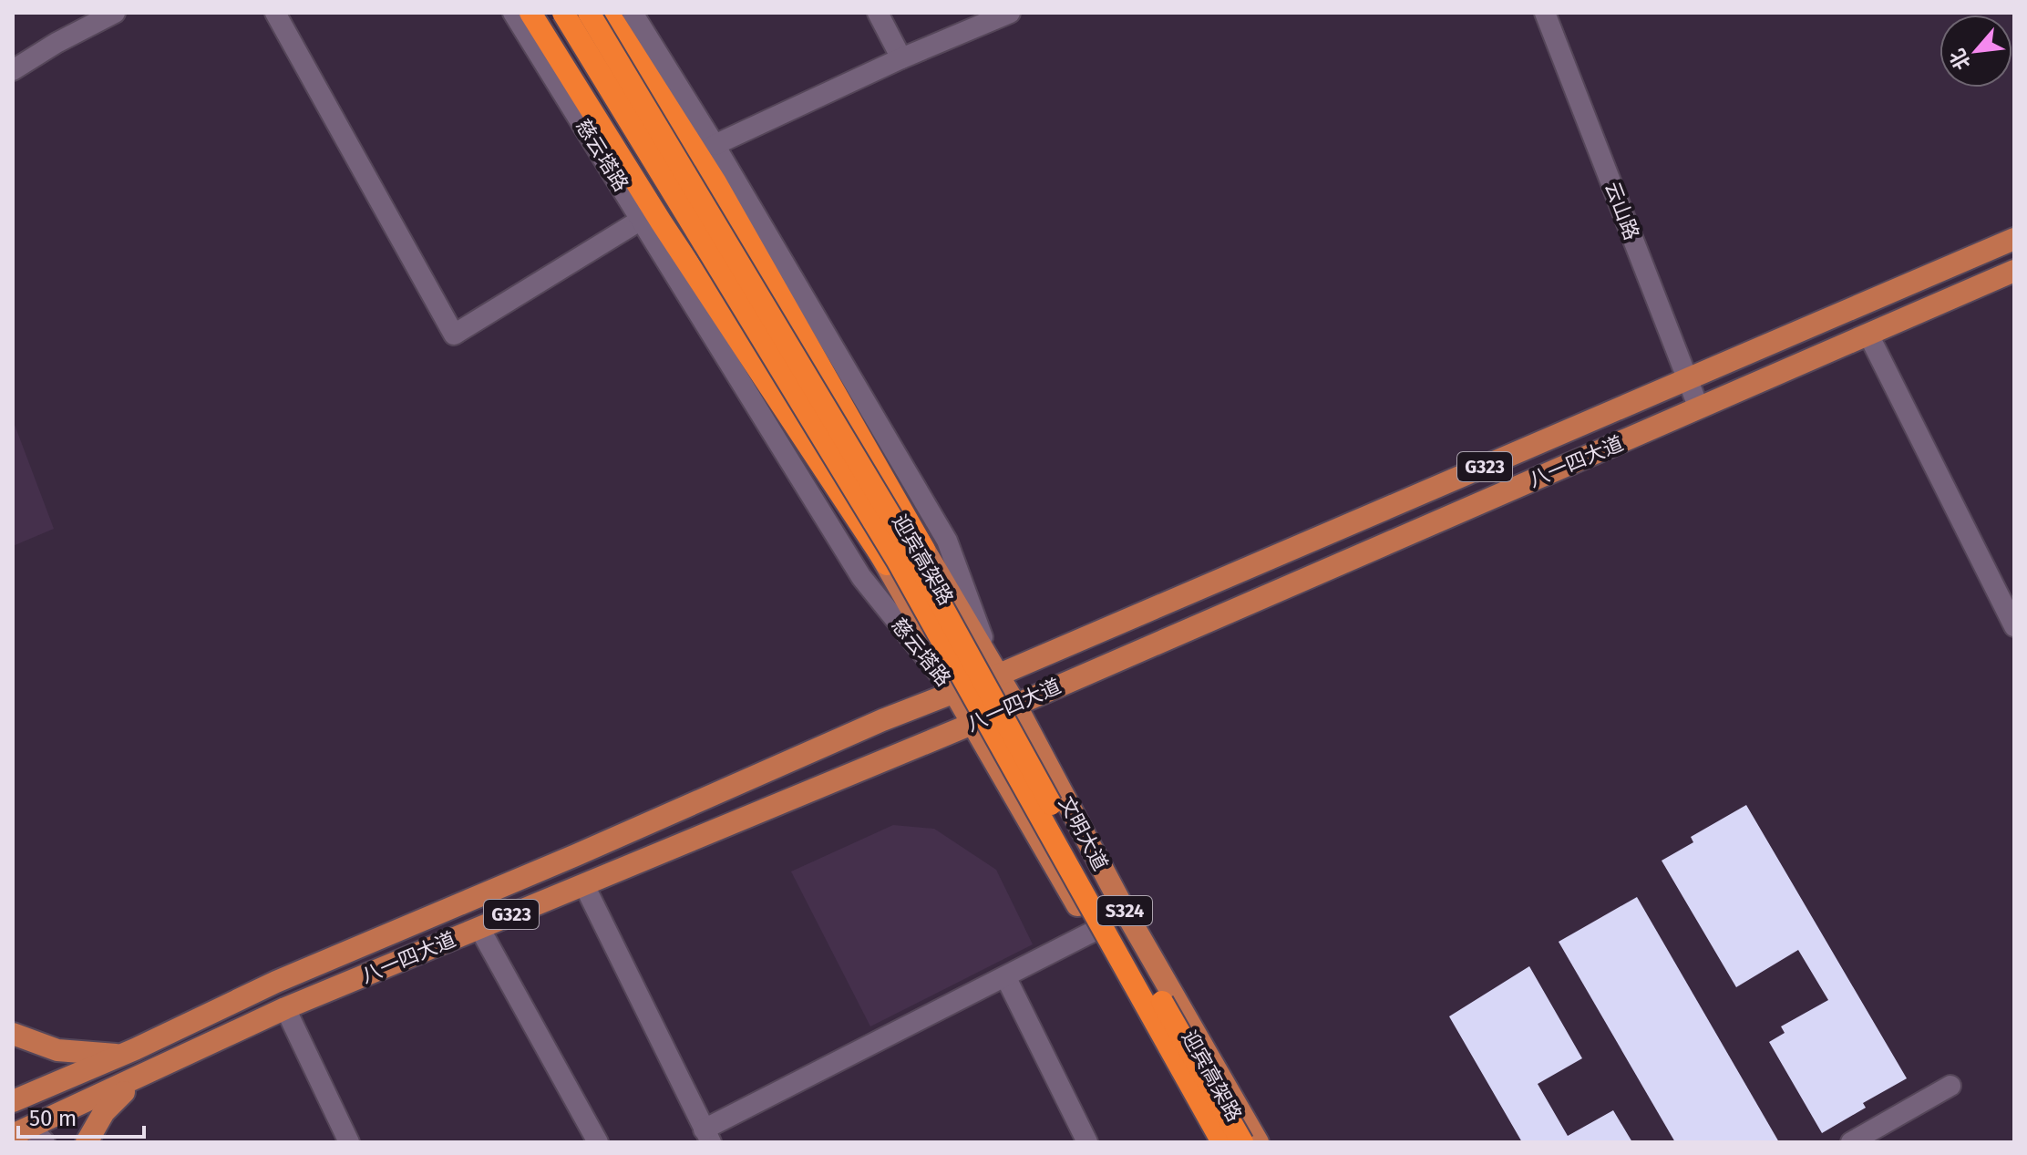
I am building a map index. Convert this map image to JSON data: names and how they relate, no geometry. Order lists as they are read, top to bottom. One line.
{"streets":{"highway":["迎宾高架路"],"main road":["慈云塔路","八一四大道","G323","文明大道","S324"],"street":["云山路"]},"crossings":[["慈云塔路","八一四大道"],["慈云塔路","文明大道"],["云山路","八一四大道"],["八一四大道","文明大道"]],"scale_bar":"50 m","north":"bottom left"}
